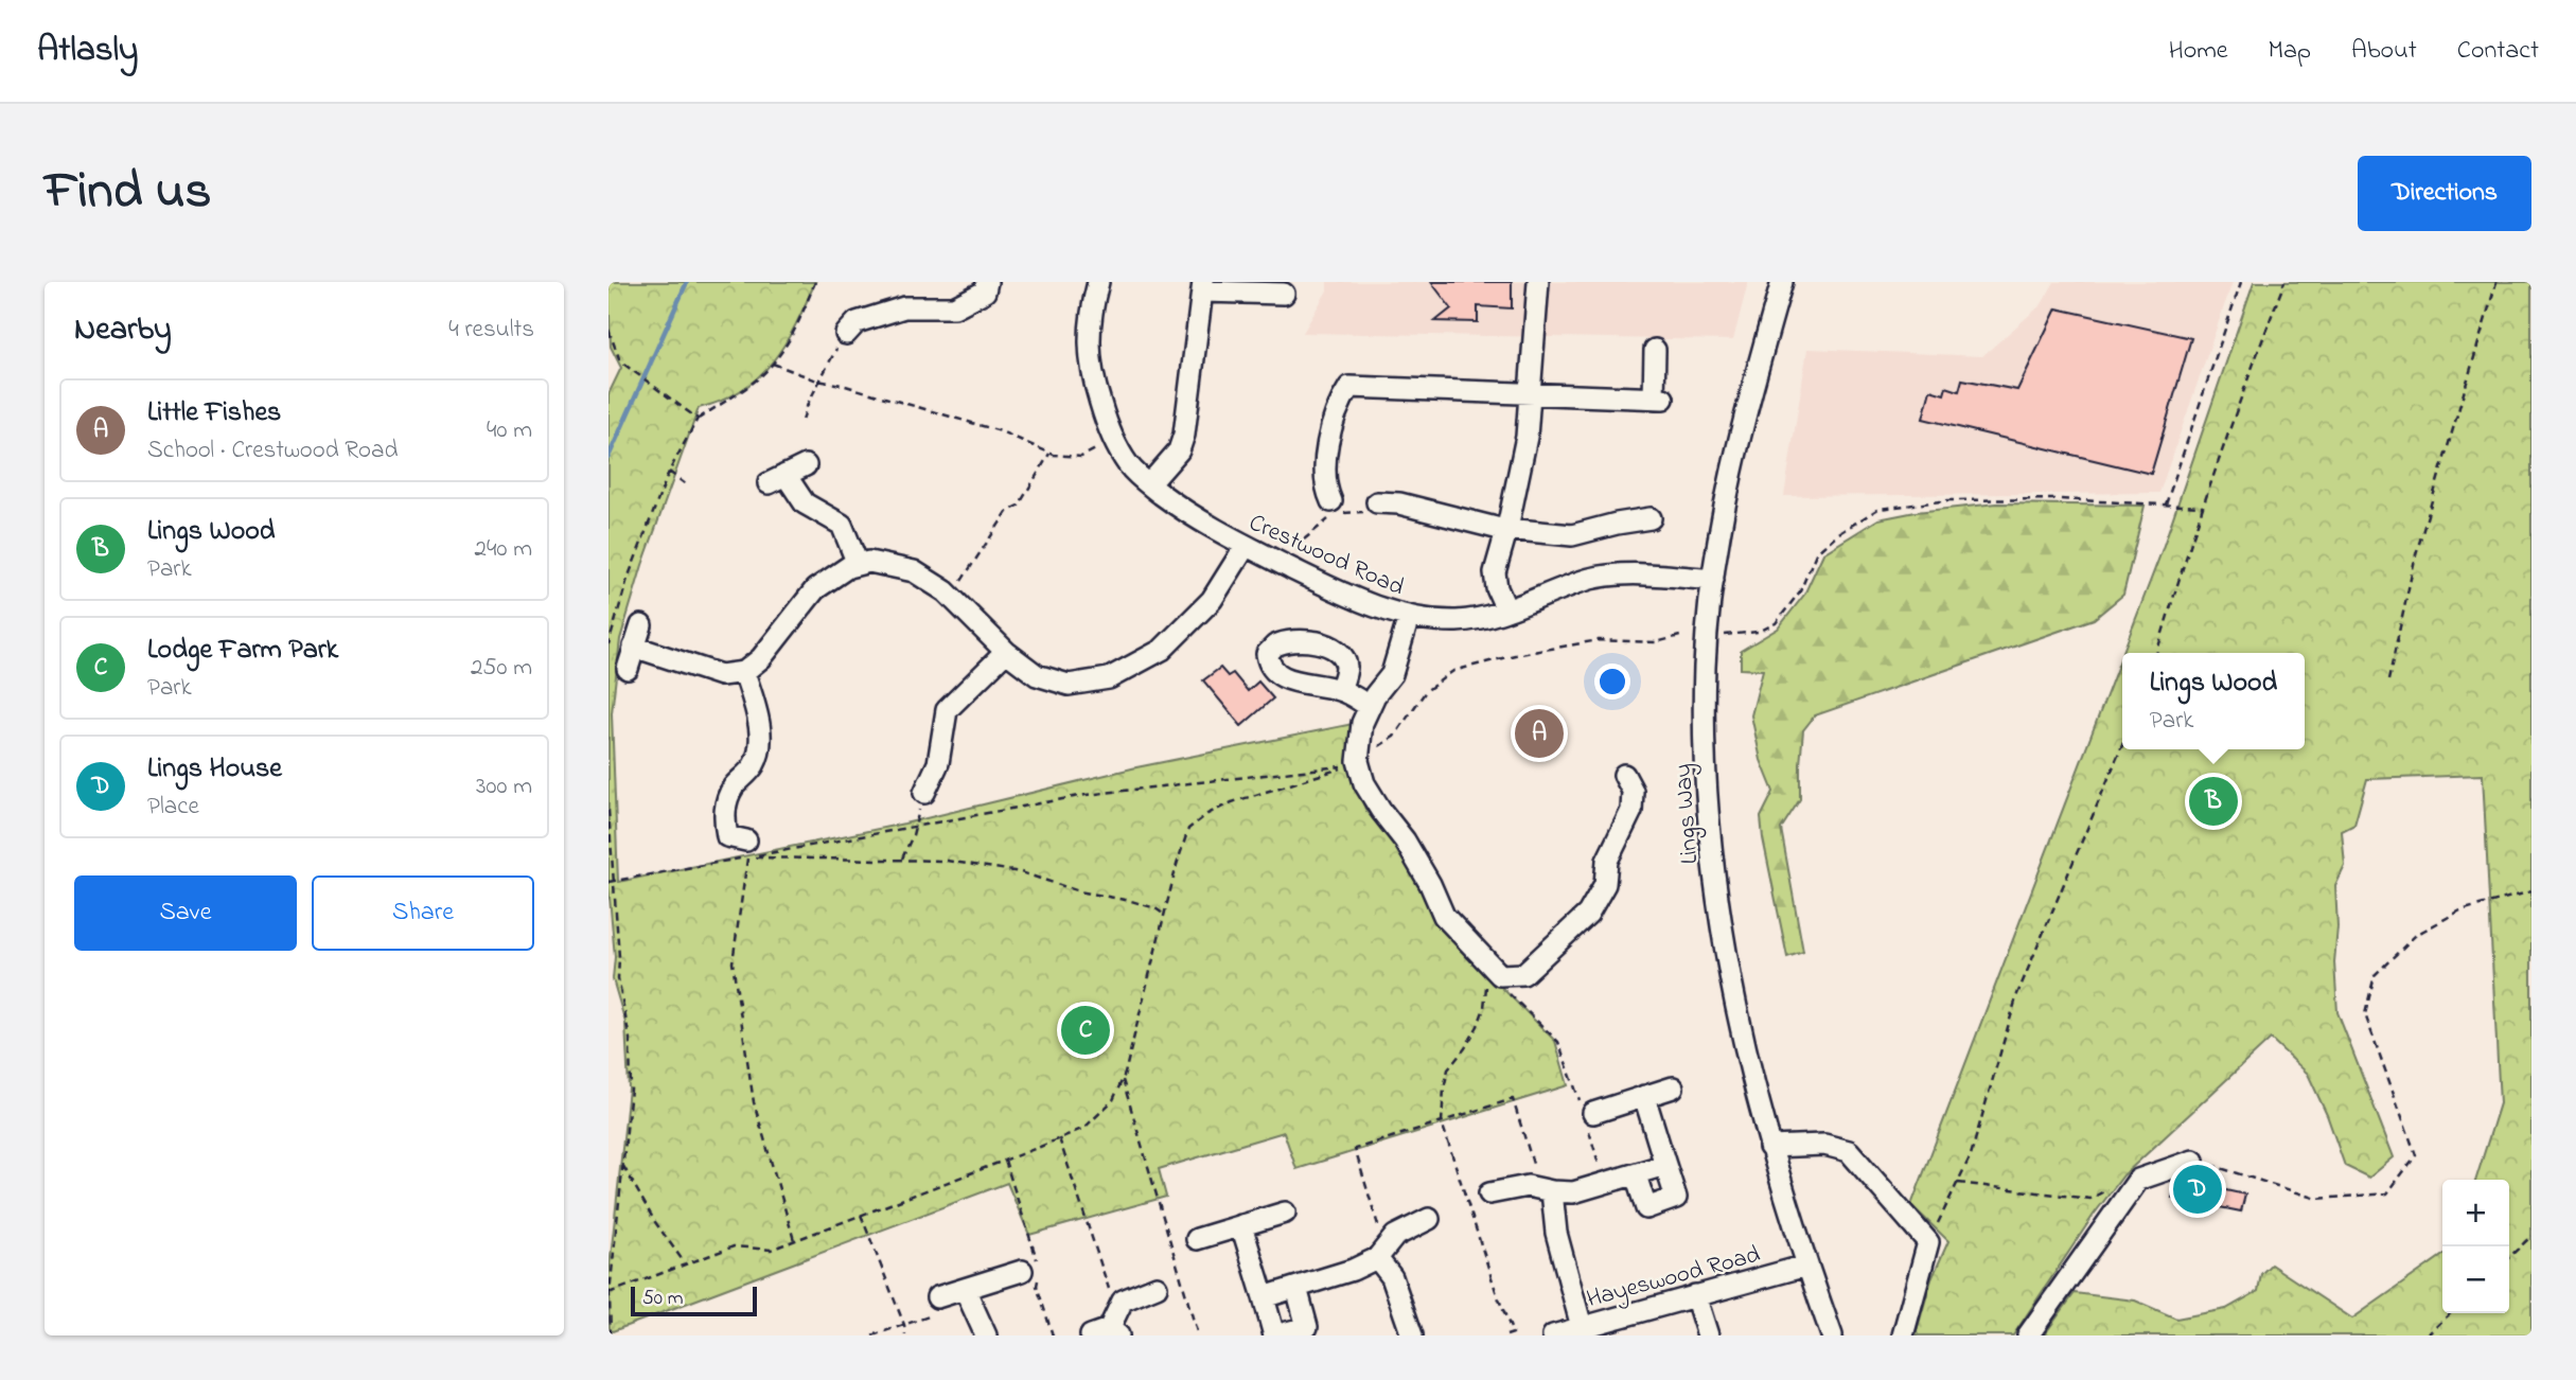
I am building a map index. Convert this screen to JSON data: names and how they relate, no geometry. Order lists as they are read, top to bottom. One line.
{"streets":{"street":["Crestwood Road","Lings Way","Hayeswood Road"]},"crossings":[["Crestwood Road","Lings Way"],["Lings Way","Hayeswood Road"]],"scale_bar":"50 m","page":{"header":"Atlasly","nav":["Home","Map","About","Contact"],"title":"Find us","buttons":["Directions",["Save","Share"]],"heading":["Nearby","4 results"],"list":[{"mark":"A","name":"Little Fishes","note":"School · Crestwood Road","value":"40 m"},{"mark":"B","name":"Lings Wood","note":"Park","value":"240 m"},{"mark":"C","name":"Lodge Farm Park","note":"Park","value":"250 m"},{"mark":"D","name":"Lings House","note":"Place","value":"300 m"}],"popup":["Lings Wood","Park"],"pins":["A","B","C","D"],"map_buttons":["+","−"],"scale":"50 m"}}
